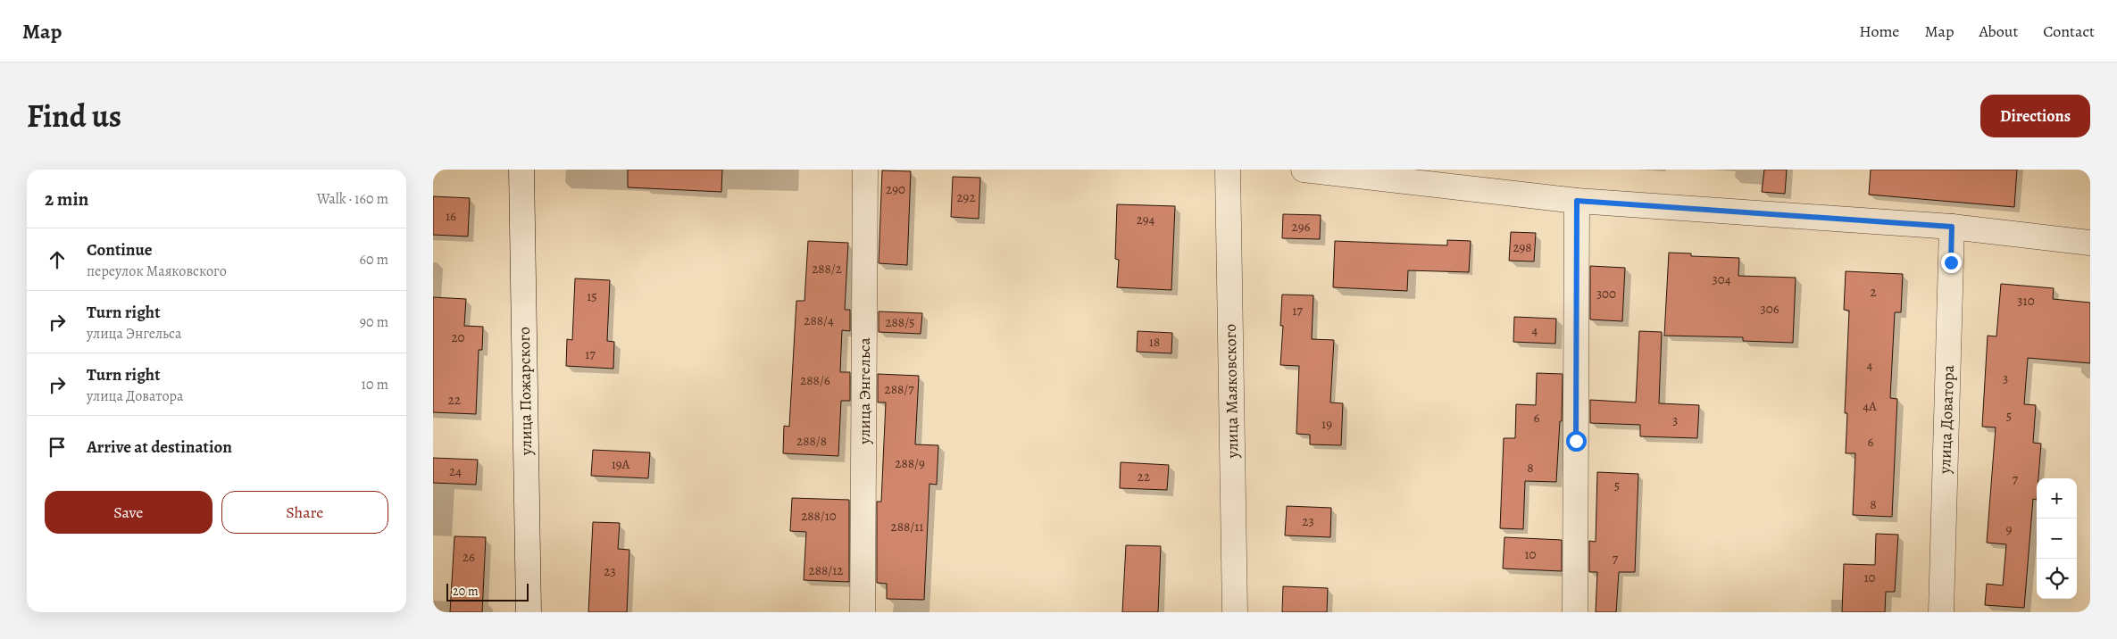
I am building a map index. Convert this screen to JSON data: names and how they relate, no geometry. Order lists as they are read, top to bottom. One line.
{"streets":{"street":["улица Пожарского","улица Энгельса","улица Маяковского","улица Доватора"]},"house_numbers":["290","292","16","294","296","298","288/2","304","2","300","15","310","306","17","288/4","288/5","4","20","18","17","4","3","288/6","288/7","22","4А","5","6","3","19","288/8","6","288/9","19А","8","24","22","7","5","8","288/10","23","288/11","9","10","26","7","288/12","23","10"],"scale_bar":"20 m","page":{"header":"Map","nav":["Home","Map","About","Contact"],"title":"Find us","buttons":["Directions",["Save","Share"]],"heading":["2 min","Walk · 160 m"],"list":[["Continue","переулок Маяковского","60 m"],["Turn right","улица Энгельса","90 m"],["Turn right","улица Доватора","10 m"],"Arrive at destination"],"map_buttons":["+","−"],"scale":"20 m"}}
